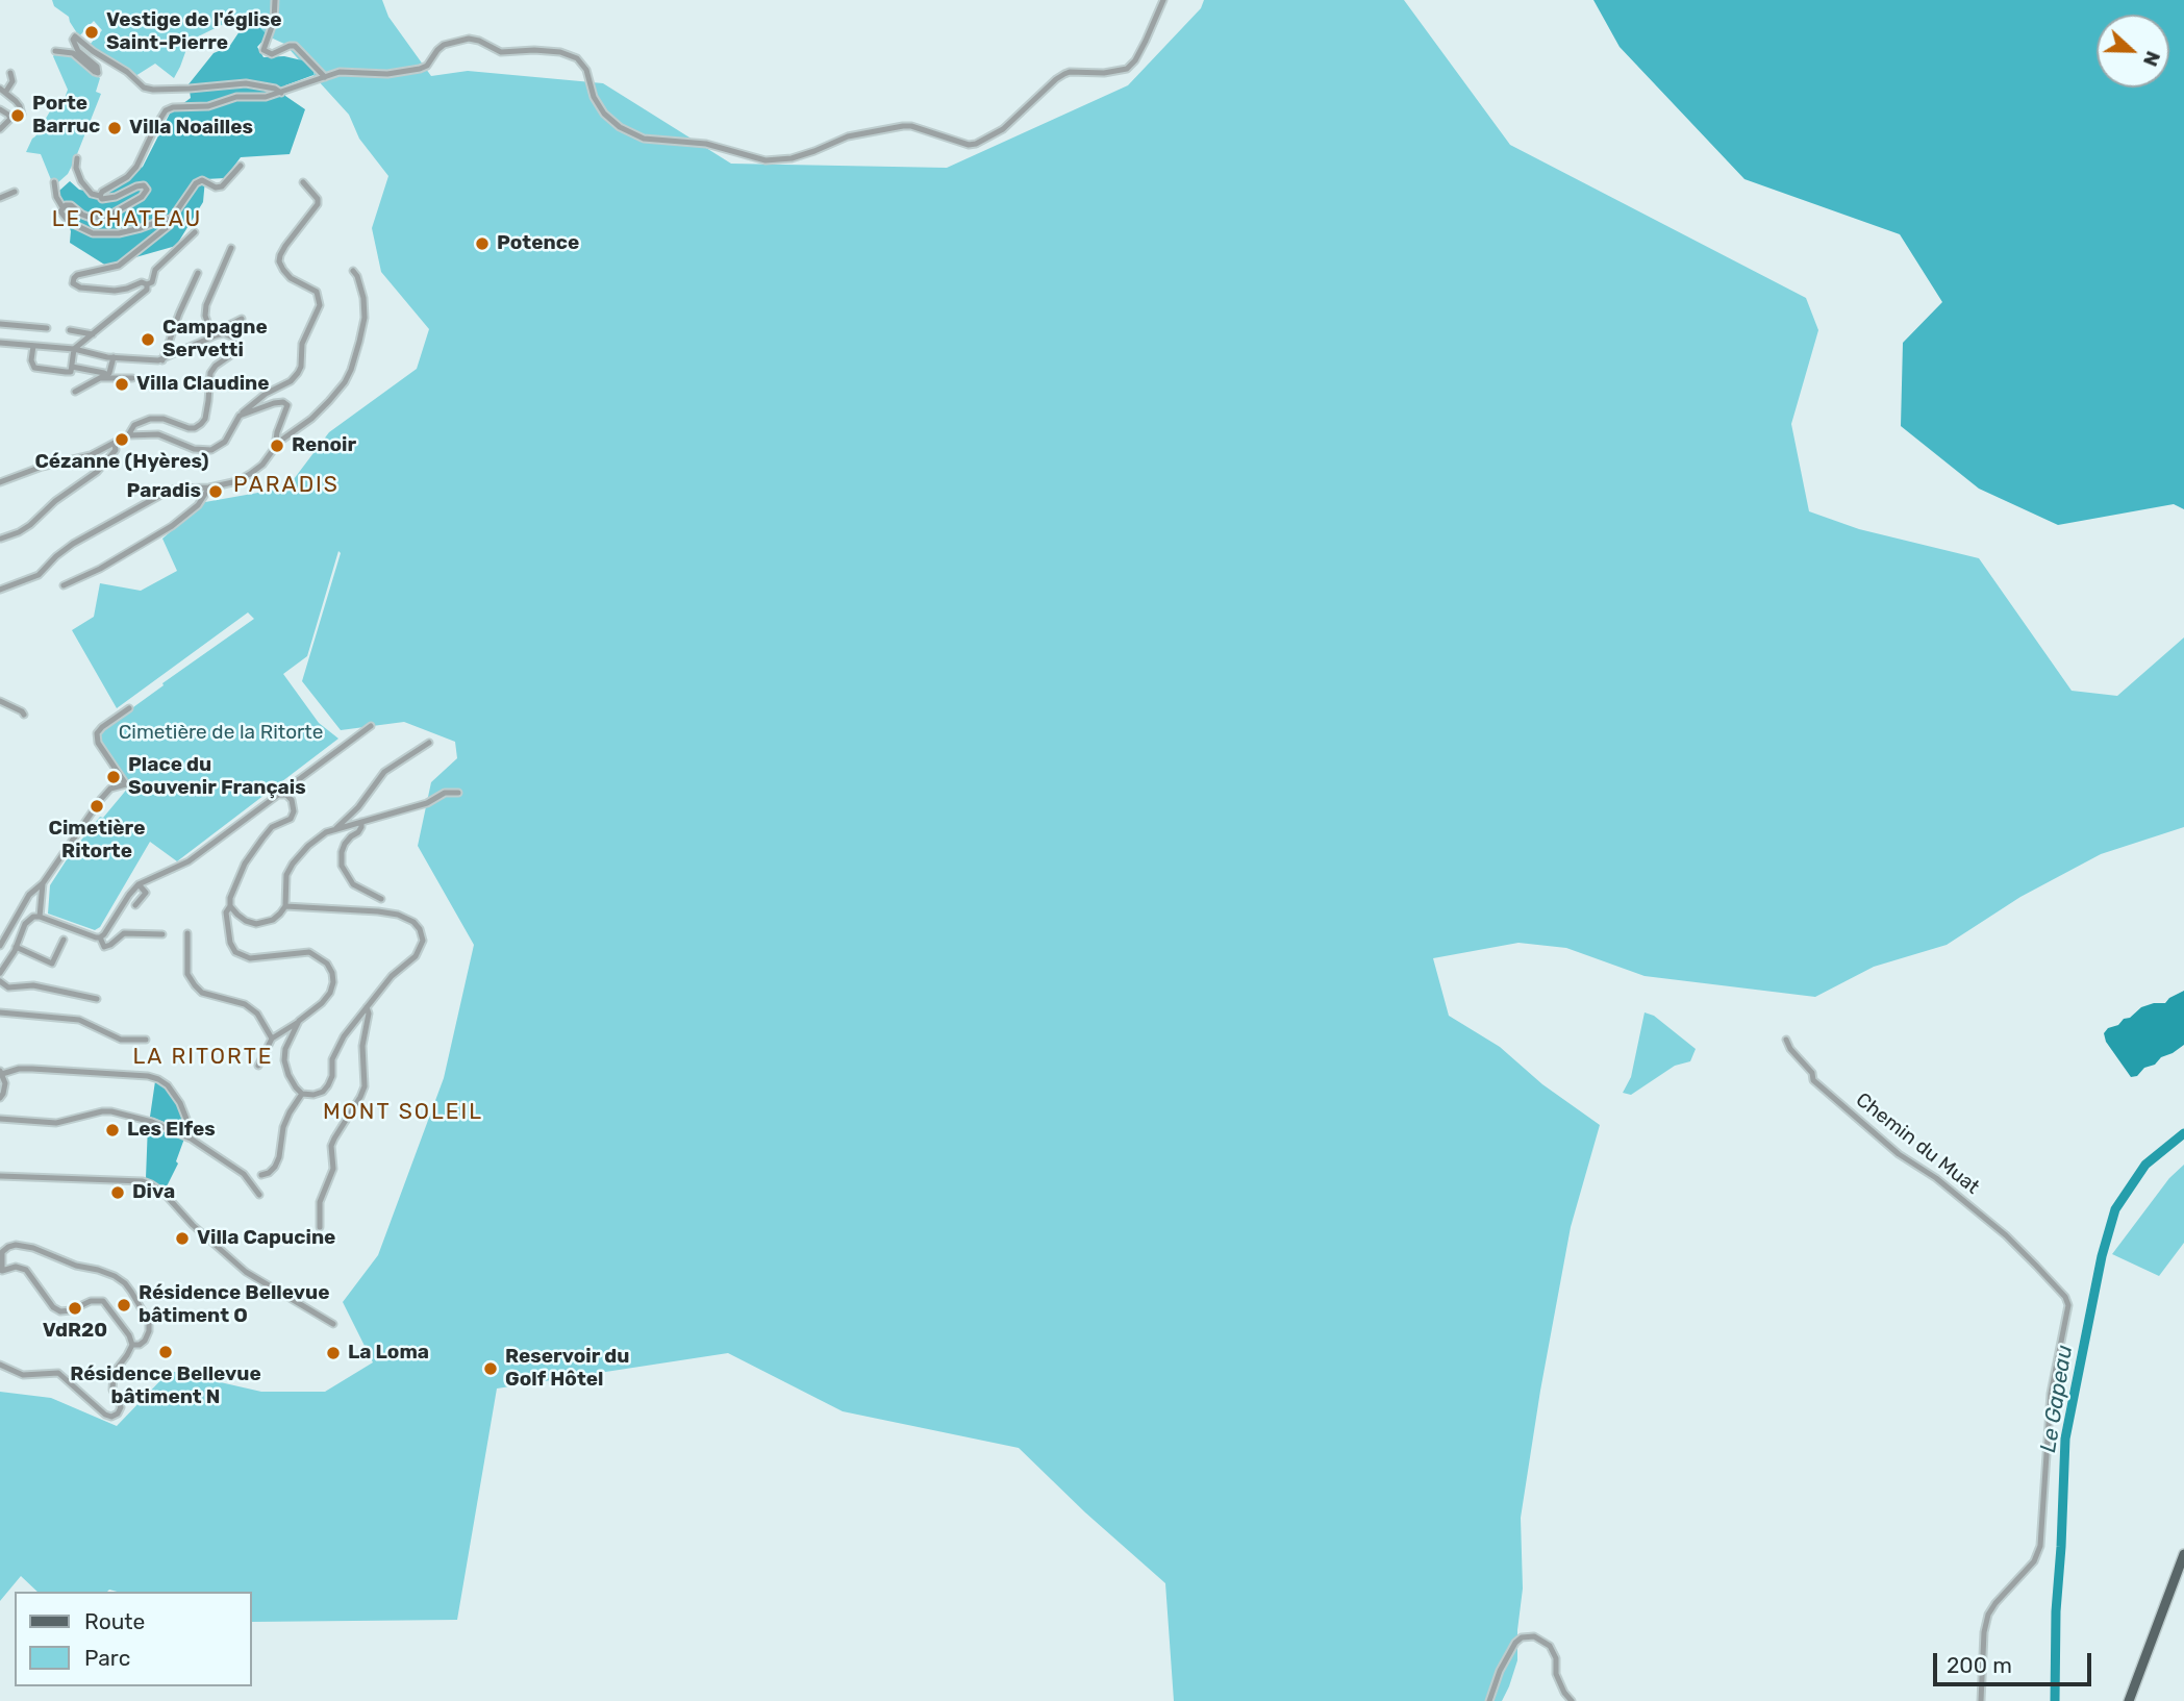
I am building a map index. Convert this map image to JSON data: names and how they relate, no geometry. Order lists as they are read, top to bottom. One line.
{"streets":{"street":["Chemin du Muat"]},"districts":["LE CHATEAU","PARADIS","LA RITORTE","MONT SOLEIL"],"water":["Le Gapeau"],"parks":["Cimetière de la Ritorte"],"places":["Vestige de l'église Saint-Pierre","Porte Barruc","Villa Noailles","Potence","Campagne Servetti","Villa Claudine","Cézanne (Hyères)","Renoir","Paradis","Place du Souvenir Français","Cimetière Ritorte","Les Elfes","Diva","Villa Capucine","Résidence Bellevue bâtiment O","VdR20","Résidence Bellevue bâtiment N","La Loma","Reservoir du Golf Hôtel"],"legend":["Route","Parc"],"scale_bar":"200 m","north":"right"}
